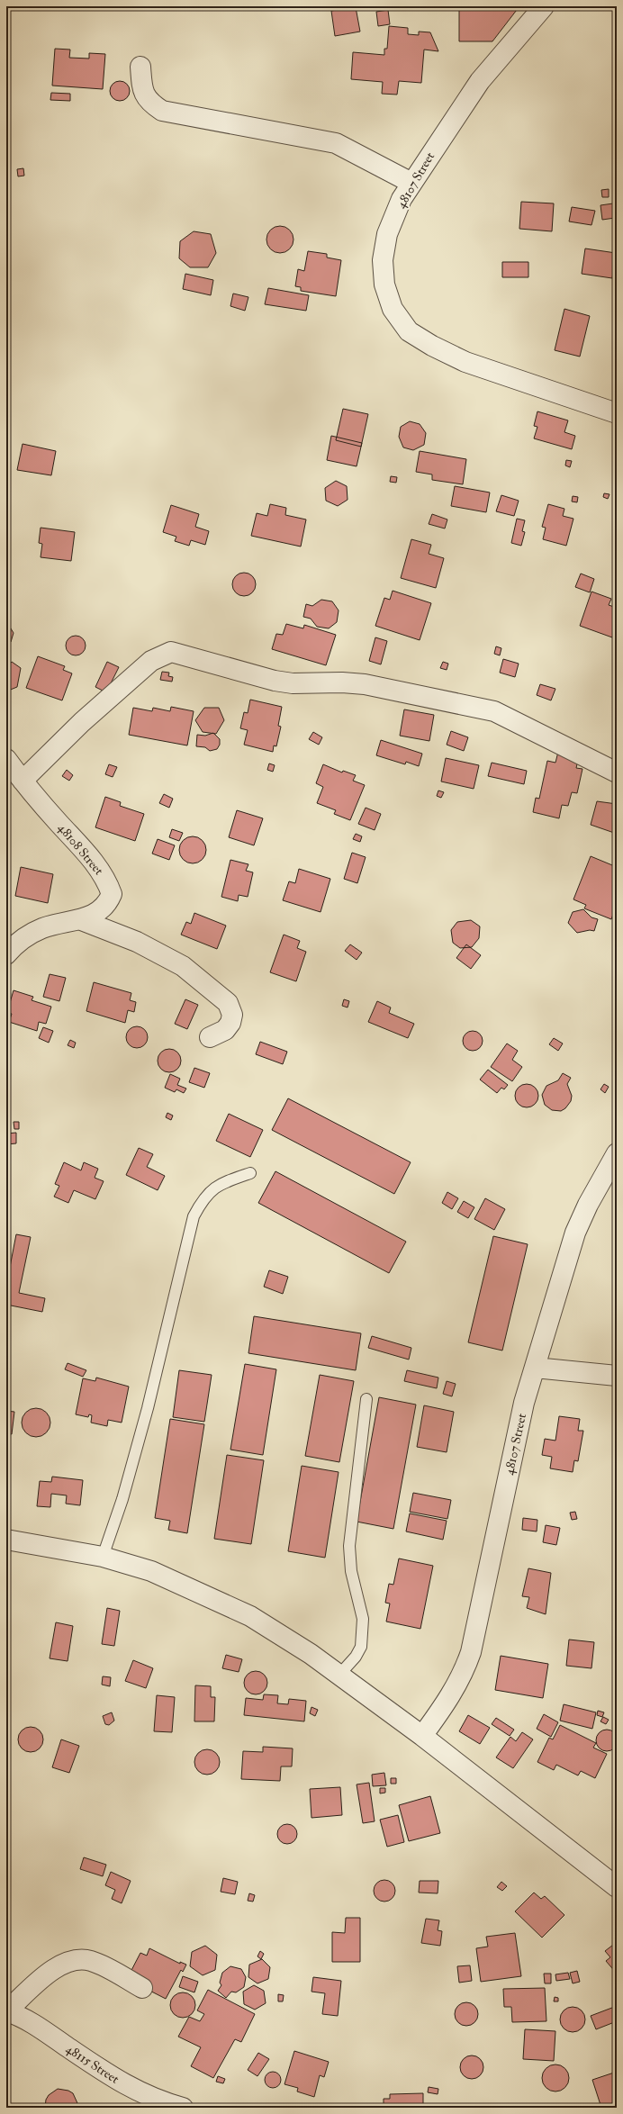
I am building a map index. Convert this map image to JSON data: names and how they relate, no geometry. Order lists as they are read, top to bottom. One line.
{"streets":{"street":["48107 Street","48108 Street","48115 Street"]}}
